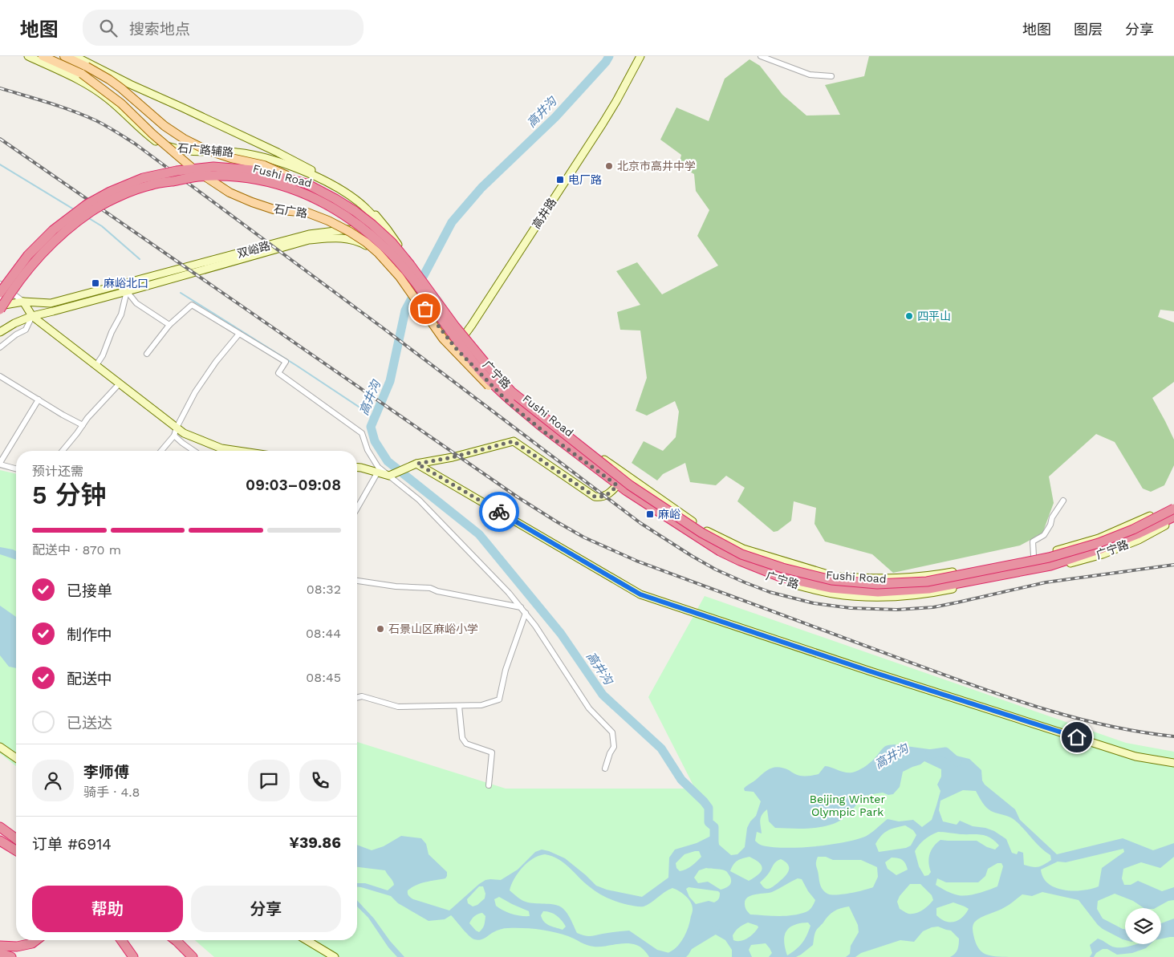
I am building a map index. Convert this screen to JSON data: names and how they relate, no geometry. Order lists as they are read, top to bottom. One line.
{"streets":{"highway":["Fushi Road"],"main road":["石广路"],"street":["石广路辅路","高井路","双峪路","广宁路"]},"crossings":[["石广路辅路","双峪路"],["Fushi Road","石广路"],["高井路","双峪路"],["高井路","广宁路"],["双峪路","广宁路"]],"water":["高井沟"],"parks":["Beijing Winter Olympic Park"],"places":{"other":["北京市高井中学","四平山","石景山区麻峪小学"],"transit":["电厂路","麻峪北口","麻峪"]},"page":{"header":"地图","search":"搜索地点","nav":["地图","图层","分享"],"heading":["5 分钟","预计还需","09:03–09:08"],"panel":["李师傅","骑手 · 4.8","订单 #6914","¥39.86"],"bar":"配送中 · 870 m","list":[["已接单","08:32"],["制作中","08:44"],["配送中","08:45"],"已送达"],"buttons":["帮助","分享"]}}
